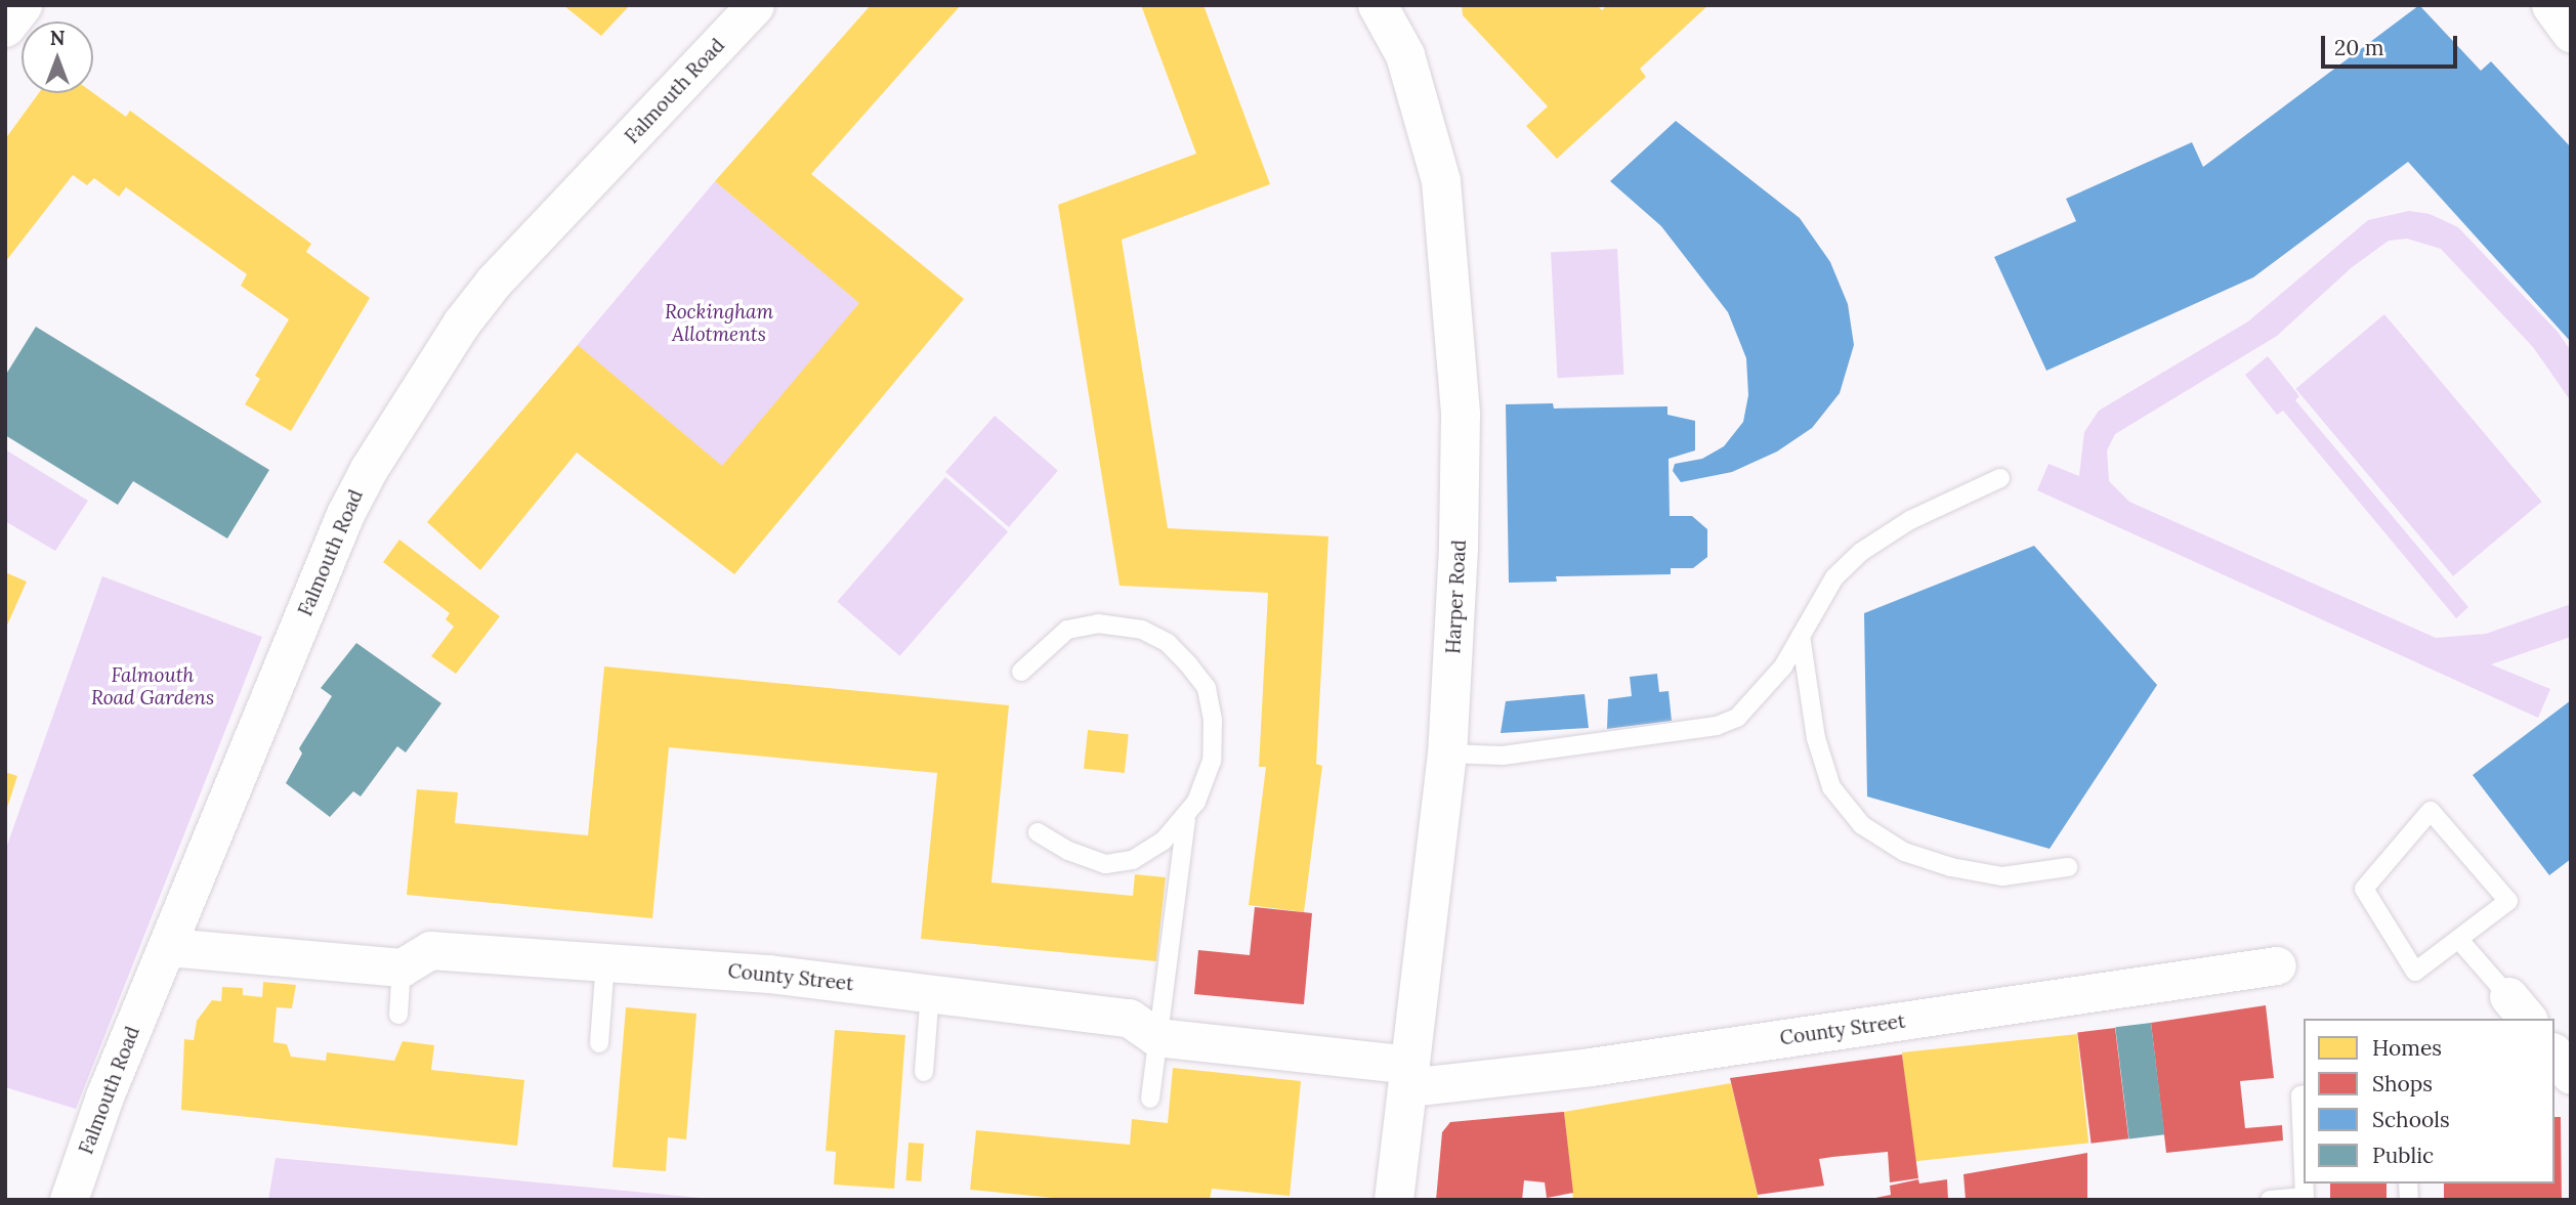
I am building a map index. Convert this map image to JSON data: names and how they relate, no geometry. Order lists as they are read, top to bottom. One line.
{"streets":{"main road":["Harper Road"],"street":["Falmouth Road","County Street"]},"crossings":[["Harper Road","County Street"]],"parks":["Rockingham Allotments","Falmouth Road Gardens"],"legend":["Homes","Shops","Schools","Public"],"scale_bar":"20 m","north":"top"}
